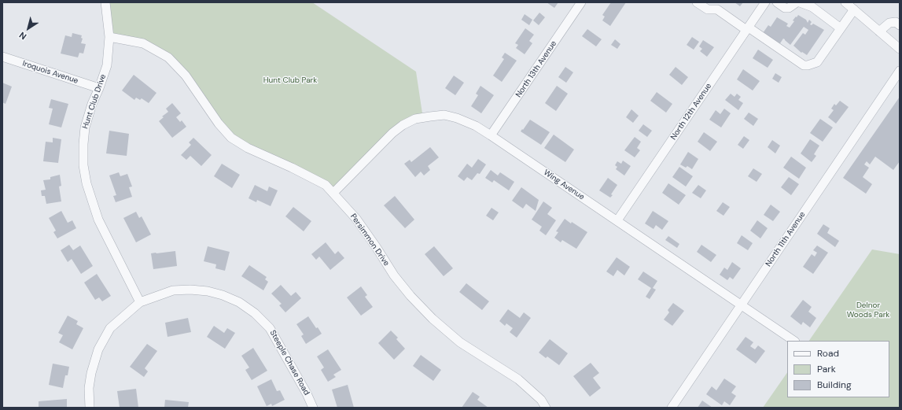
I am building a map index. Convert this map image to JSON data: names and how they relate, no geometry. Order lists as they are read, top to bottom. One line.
{"streets":{"street":["North 13th Avenue","Iroquois Avenue","Hunt Club Drive","North 12th Avenue","Wing Avenue","North 11th Avenue","Persimmon Drive","Steeple Chase Road"]},"crossings":[["North 13th Avenue","Wing Avenue"],["Iroquois Avenue","Hunt Club Drive"],["Hunt Club Drive","Persimmon Drive"],["Hunt Club Drive","Steeple Chase Road"],["North 12th Avenue","Wing Avenue"],["Wing Avenue","North 11th Avenue"],["Wing Avenue","Persimmon Drive"]],"parks":["Hunt Club Park","Delnor Woods Park"],"legend":["Road","Park","Building"],"north":"bottom left"}
